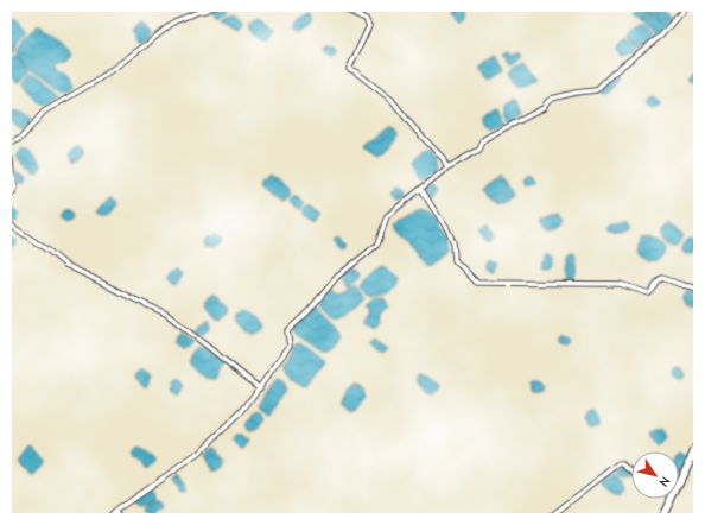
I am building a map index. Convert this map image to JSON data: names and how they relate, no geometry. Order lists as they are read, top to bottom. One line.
{"north":"bottom right"}
